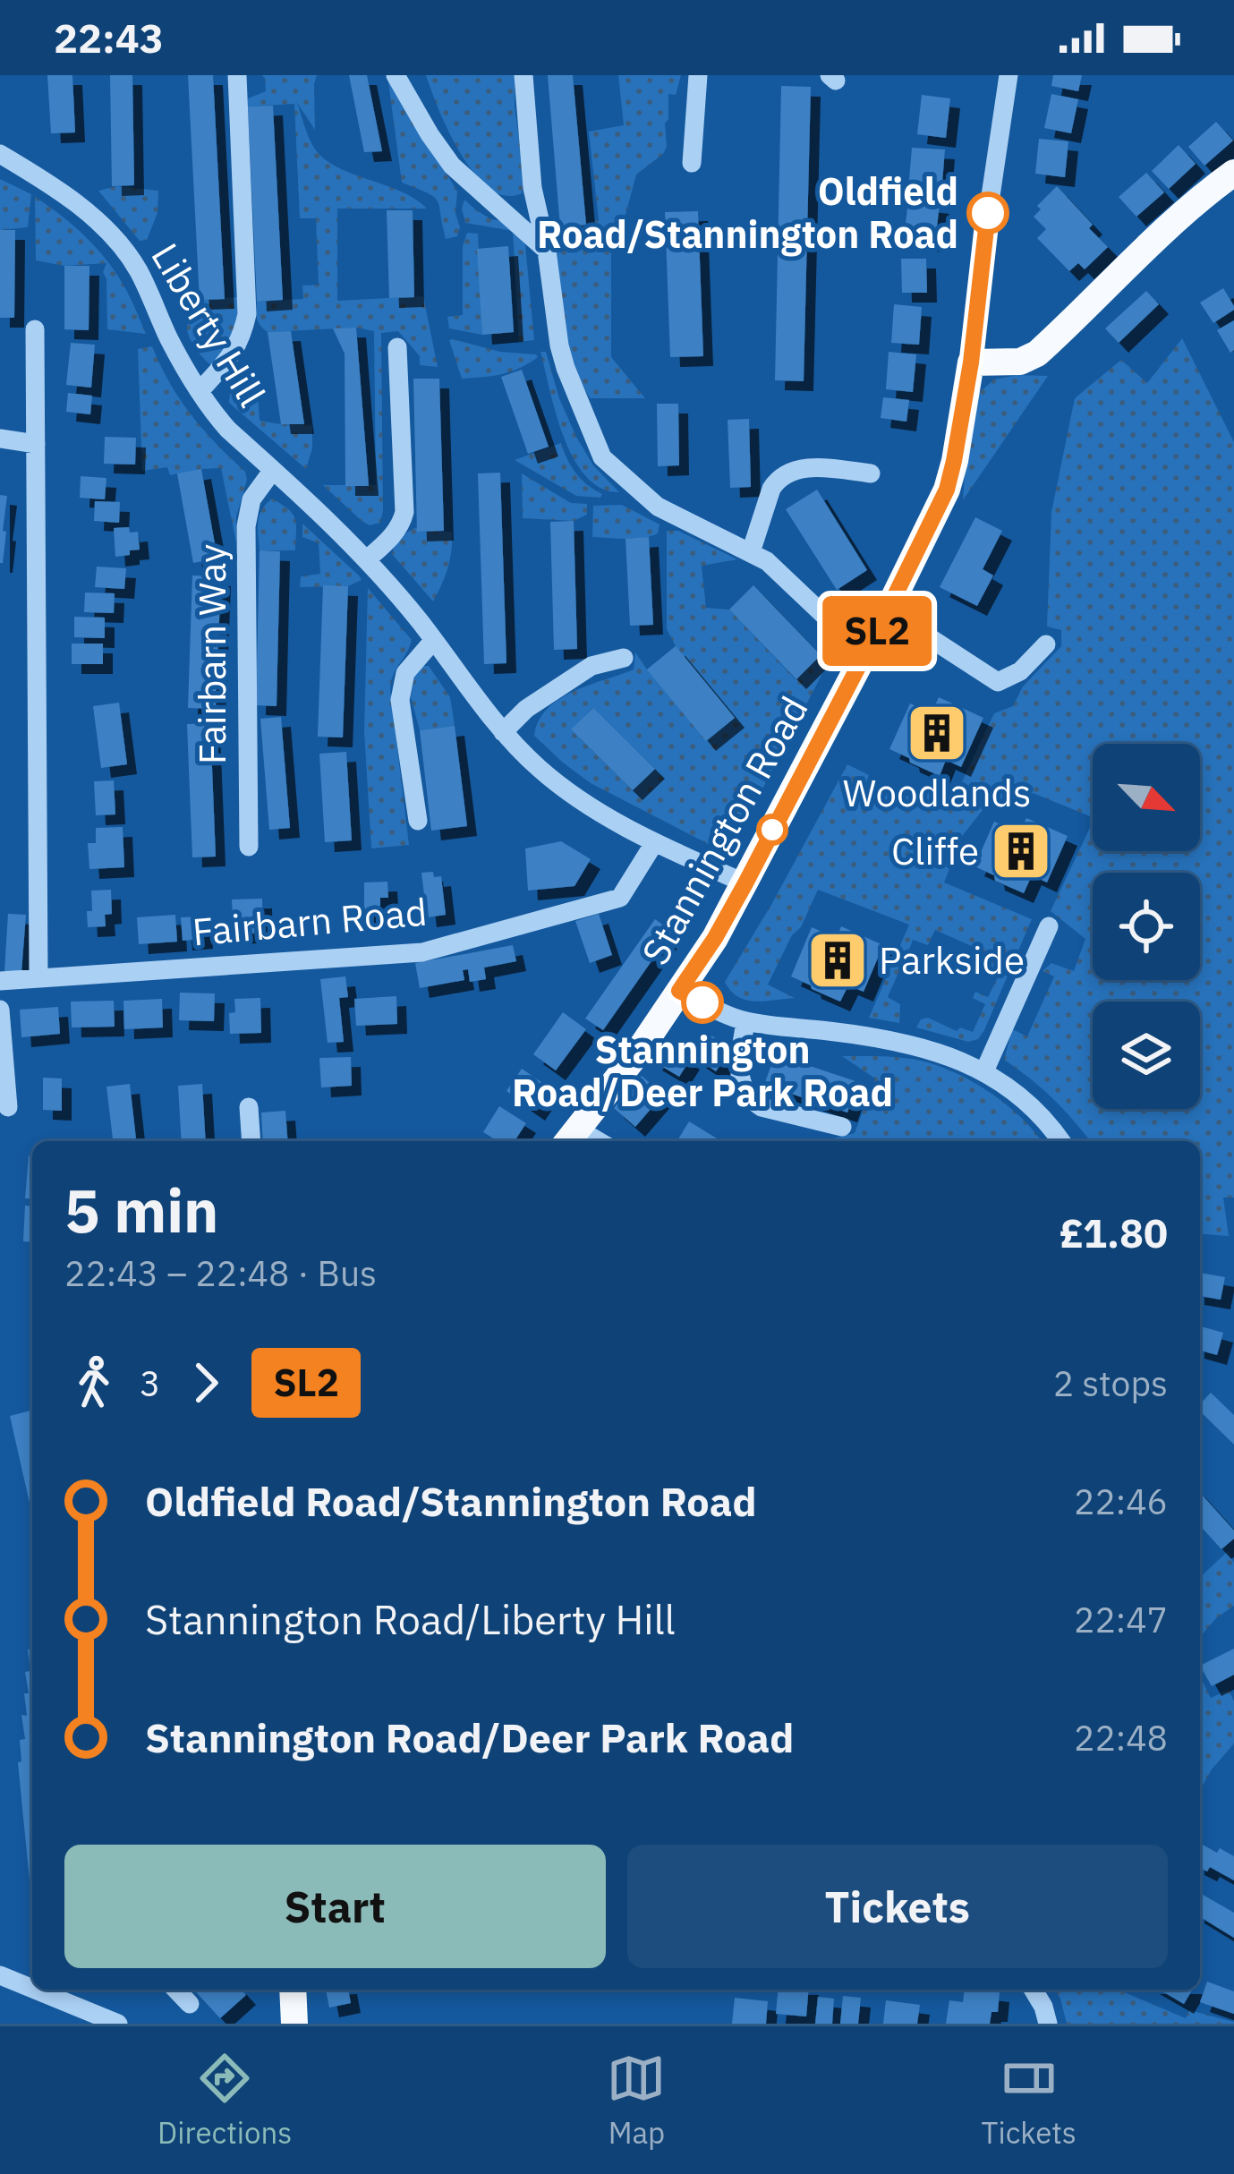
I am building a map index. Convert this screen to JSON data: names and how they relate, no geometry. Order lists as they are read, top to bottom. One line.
{"streets":{"main road":["Stannington Road"],"street":["Liberty Hill","Fairbarn Way","Fairbarn Road"]},"crossings":[["Liberty Hill","Fairbarn Way"],["Liberty Hill","Stannington Road"],["Liberty Hill","Fairbarn Road"]],"places":{"other":["Oldfield Road/Stannington Road","Stannington Road/Deer Park Road"],"building":["Woodlands","Cliffe","Parkside"]},"lines":["bus line SL2"],"north":"bottom right","page":{"status":"22:43","on_map":"SL2","heading":["5 min","22:43 – 22:48 · Bus","£1.80"],"legs":["3","SL2","2 stops"],"list":[{"name":"Oldfield Road/Stannington Road","value":"22:46"},{"name":"Stannington Road/Liberty Hill","value":"22:47"},{"name":"Stannington Road/Deer Park Road","value":"22:48"}],"buttons":["Start","Tickets"],"tabs":["Directions","Map","Tickets"]}}
